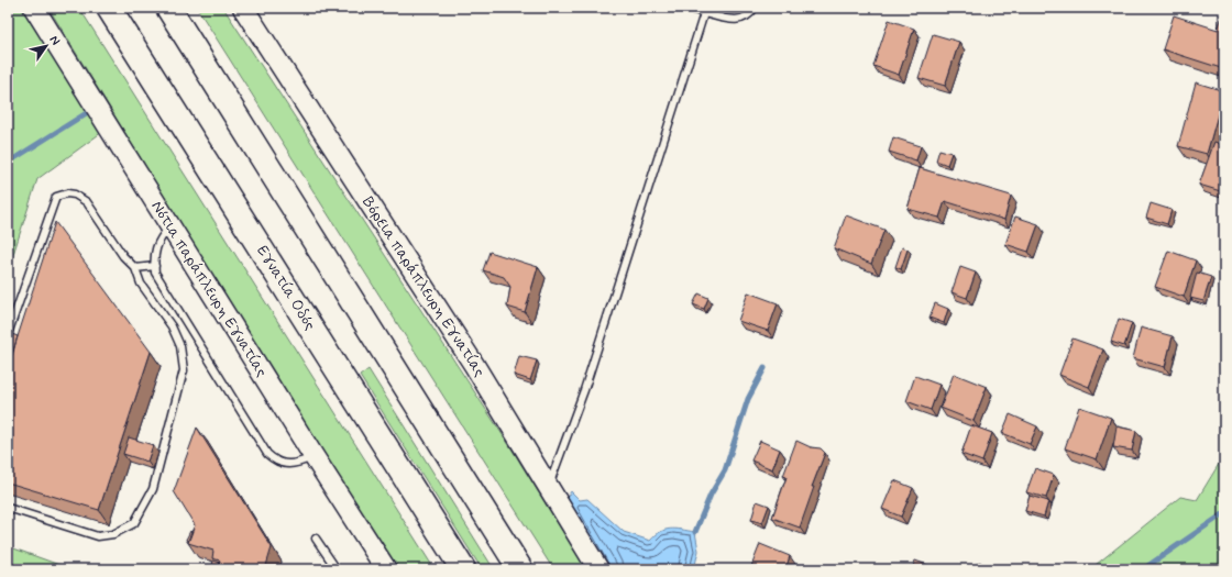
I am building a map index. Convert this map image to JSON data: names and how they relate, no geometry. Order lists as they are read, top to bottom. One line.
{"streets":{"highway":["Εγνατία Οδός"],"street":["Βόρεια παράπλευρη Εγνατίας","Νότια παράπλευρη Εγνατίας"]},"north":"top right"}
